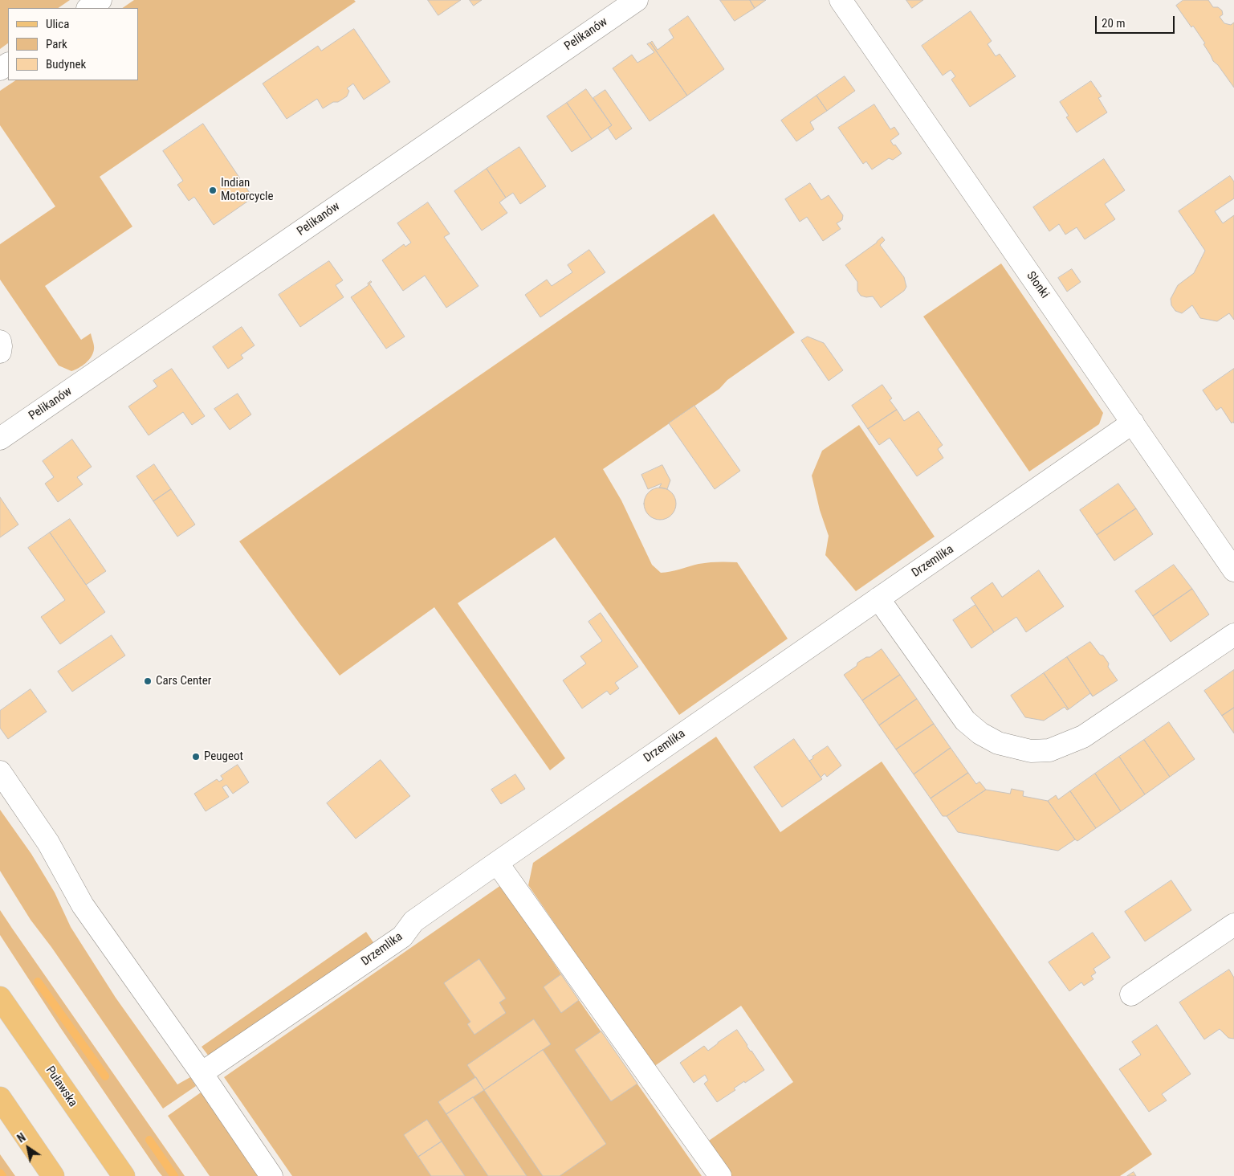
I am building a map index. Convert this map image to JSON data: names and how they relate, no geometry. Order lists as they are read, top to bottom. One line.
{"streets":{"main road":["Puławska"],"street":["Pelikanów","Słonki","Drzemlika"]},"crossings":[["Słonki","Drzemlika"]],"places":["Indian Motorcycle","Cars Center","Peugeot"],"legend":["Ulica","Park","Budynek"],"scale_bar":"20 m","north":"top left"}
